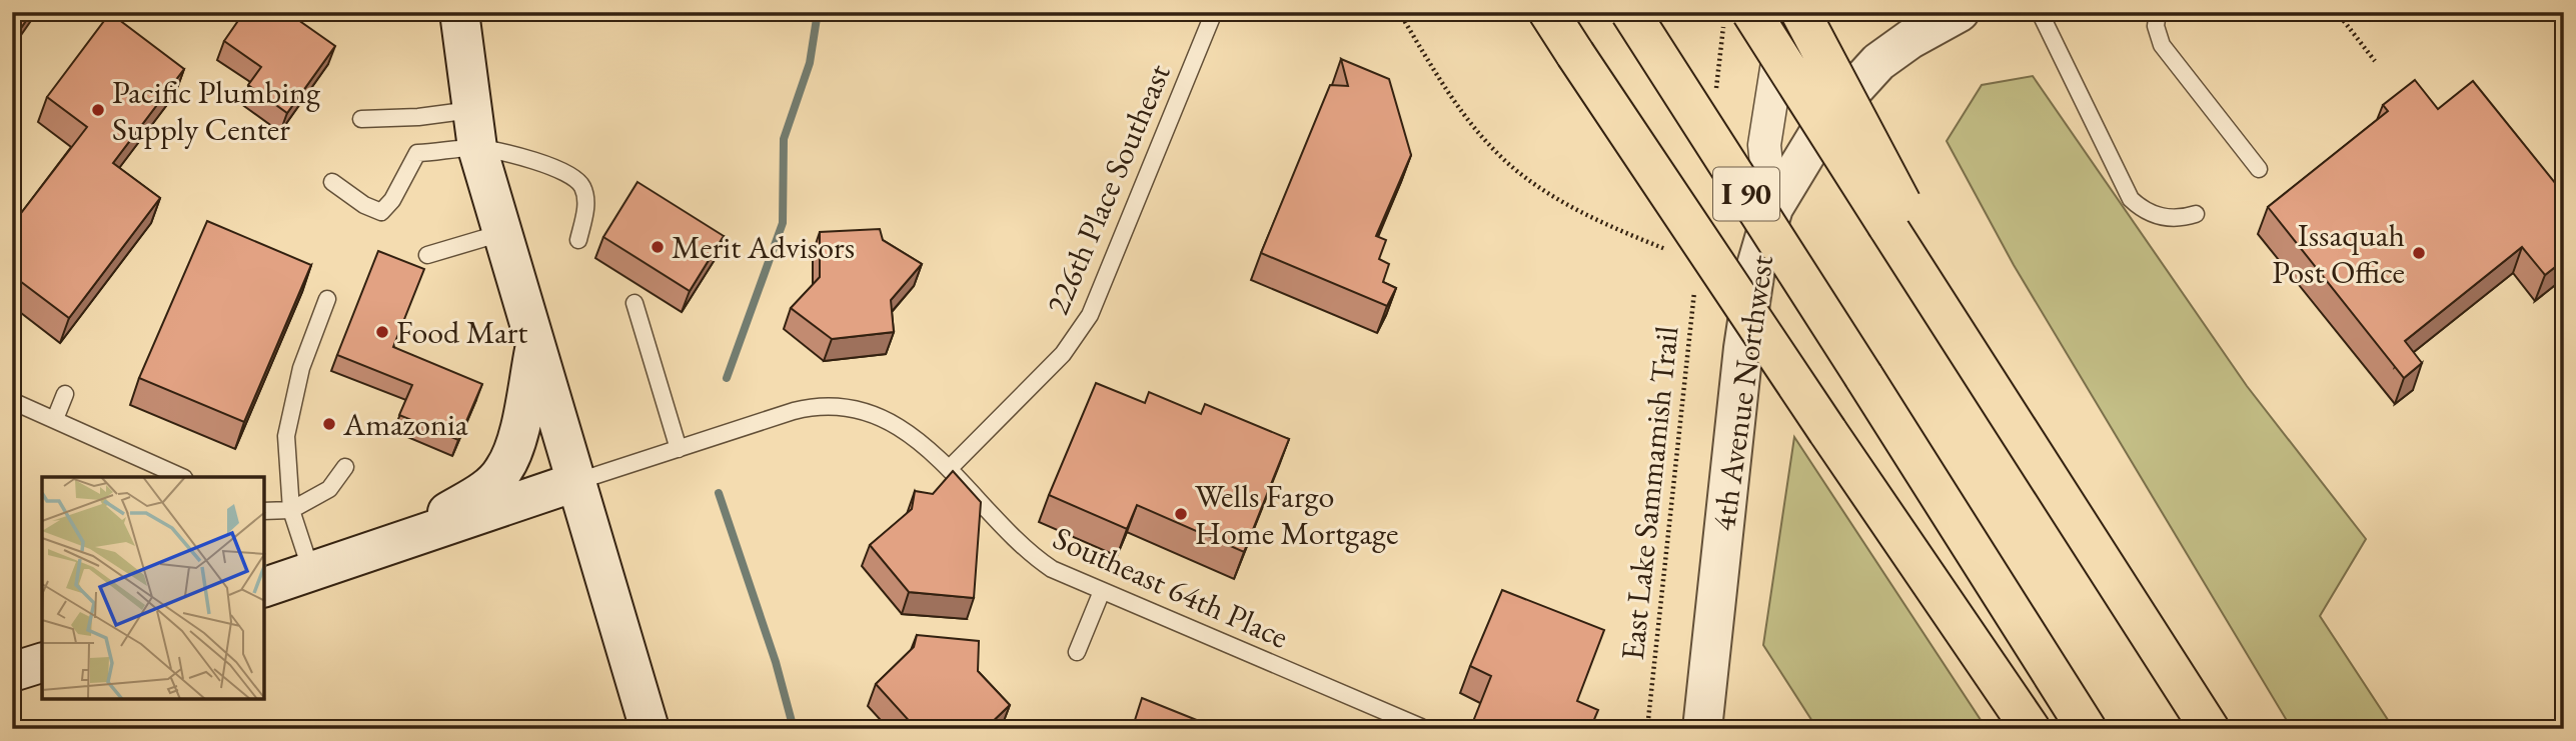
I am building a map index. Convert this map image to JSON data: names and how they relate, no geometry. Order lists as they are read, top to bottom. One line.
{"streets":{"highway":["I 90"],"main road":["4th Avenue Northwest"],"lane":["226th Place Southeast","Southeast 64th Place"],"path":["East Lake Sammamish Trail"]},"crossings":[["226th Place Southeast","Southeast 64th Place"]],"places":["Pacific Plumbing Supply Center","Merit Advisors","Issaquah Post Office","Food Mart","Amazonia","Wells Fargo Home Mortgage"]}
